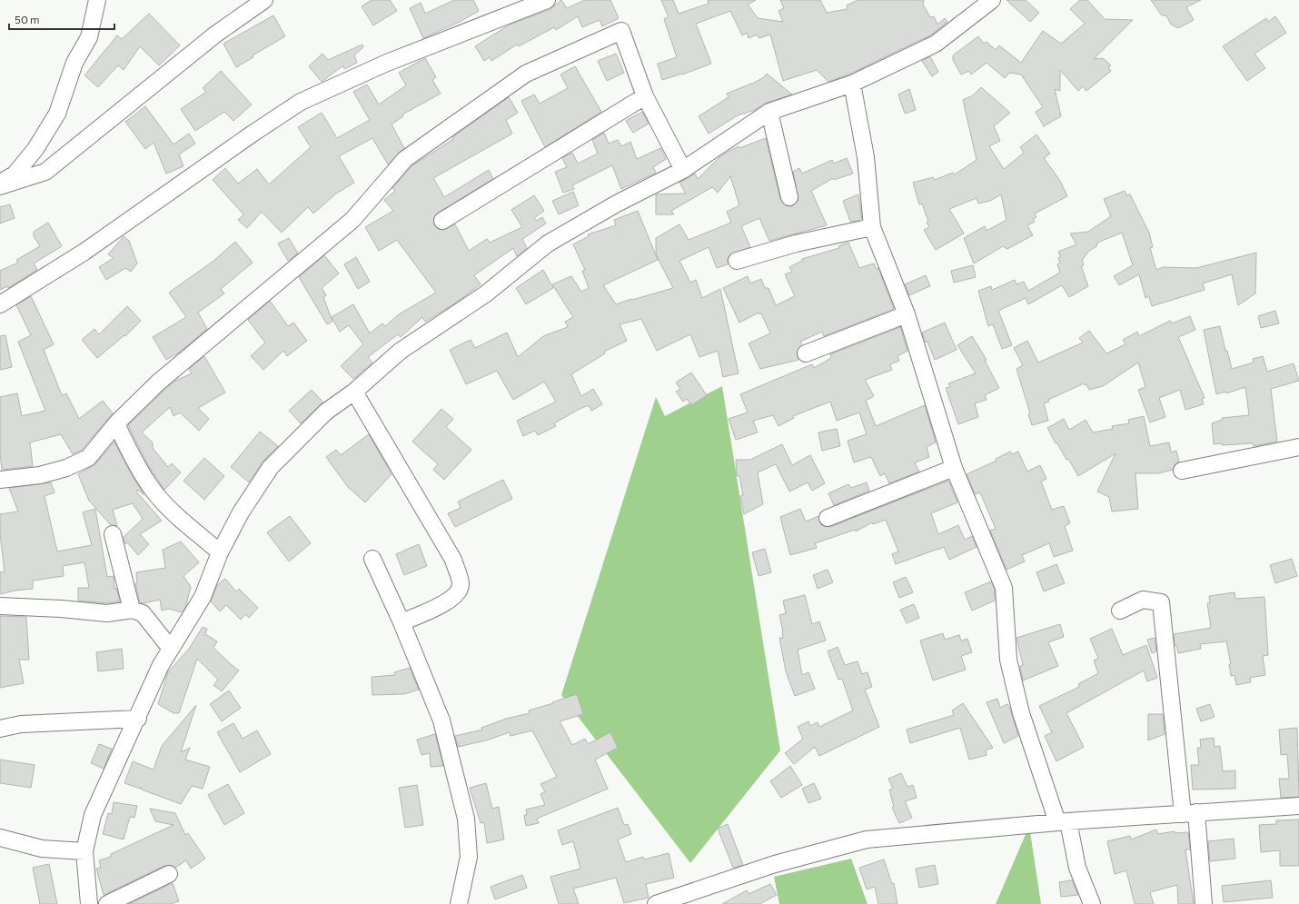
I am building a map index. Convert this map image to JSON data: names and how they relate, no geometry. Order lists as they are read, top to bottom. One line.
{"scale_bar":"50 m"}
